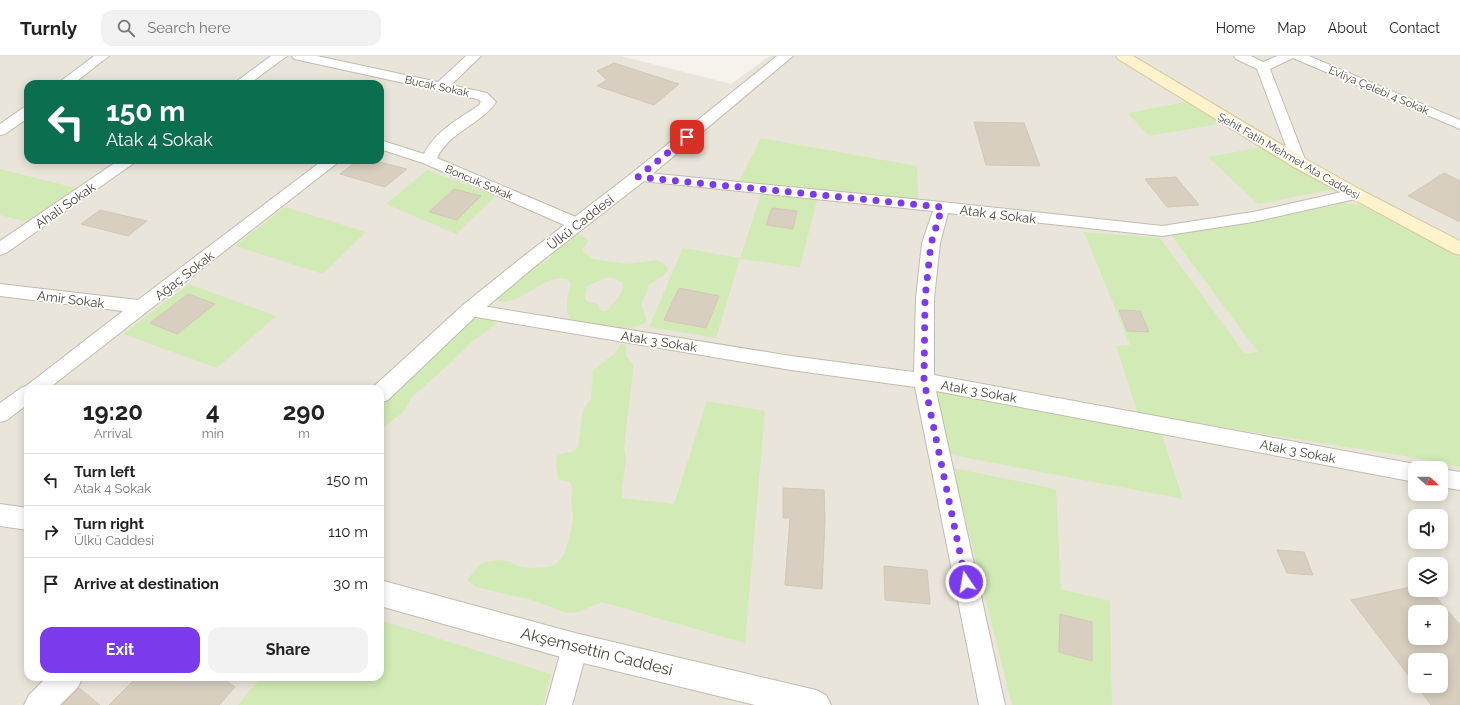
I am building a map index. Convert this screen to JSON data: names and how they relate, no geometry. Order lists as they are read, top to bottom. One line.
{"streets":{"main road":["Şehit Fatih Mehmet Ata Caddesi"],"street":["Bucak Sokak","Evliya Çelebi 4 Sokak","Boncuk Sokak","Ahali Sokak","Atak 4 Sokak","Ülkü Caddesi","Ağaç Sokak","Amir Sokak","Atak 3 Sokak","Akşemsettin Caddesi"]},"crossings":[["Bucak Sokak","Boncuk Sokak"],["Şehit Fatih Mehmet Ata Caddesi","Atak 4 Sokak"],["Boncuk Sokak","Ülkü Caddesi"],["Atak 4 Sokak","Ülkü Caddesi"],["Ülkü Caddesi","Atak 3 Sokak"],["Ağaç Sokak","Amir Sokak"]],"north":"right","page":{"header":"Turnly","search":"Search here","nav":["Home","Map","About","Contact"],"turn":["150 m","Atak 4 Sokak"],"eta":["19:20","Arrival","4","min","290","m"],"list":[{"name":"Turn left","note":"Atak 4 Sokak","value":"150 m"},{"name":"Turn right","note":"Ülkü Caddesi","value":"110 m"},{"name":"Arrive at destination","value":"30 m"}],"map_buttons":["+","−"],"buttons":["Exit","Share"]}}
